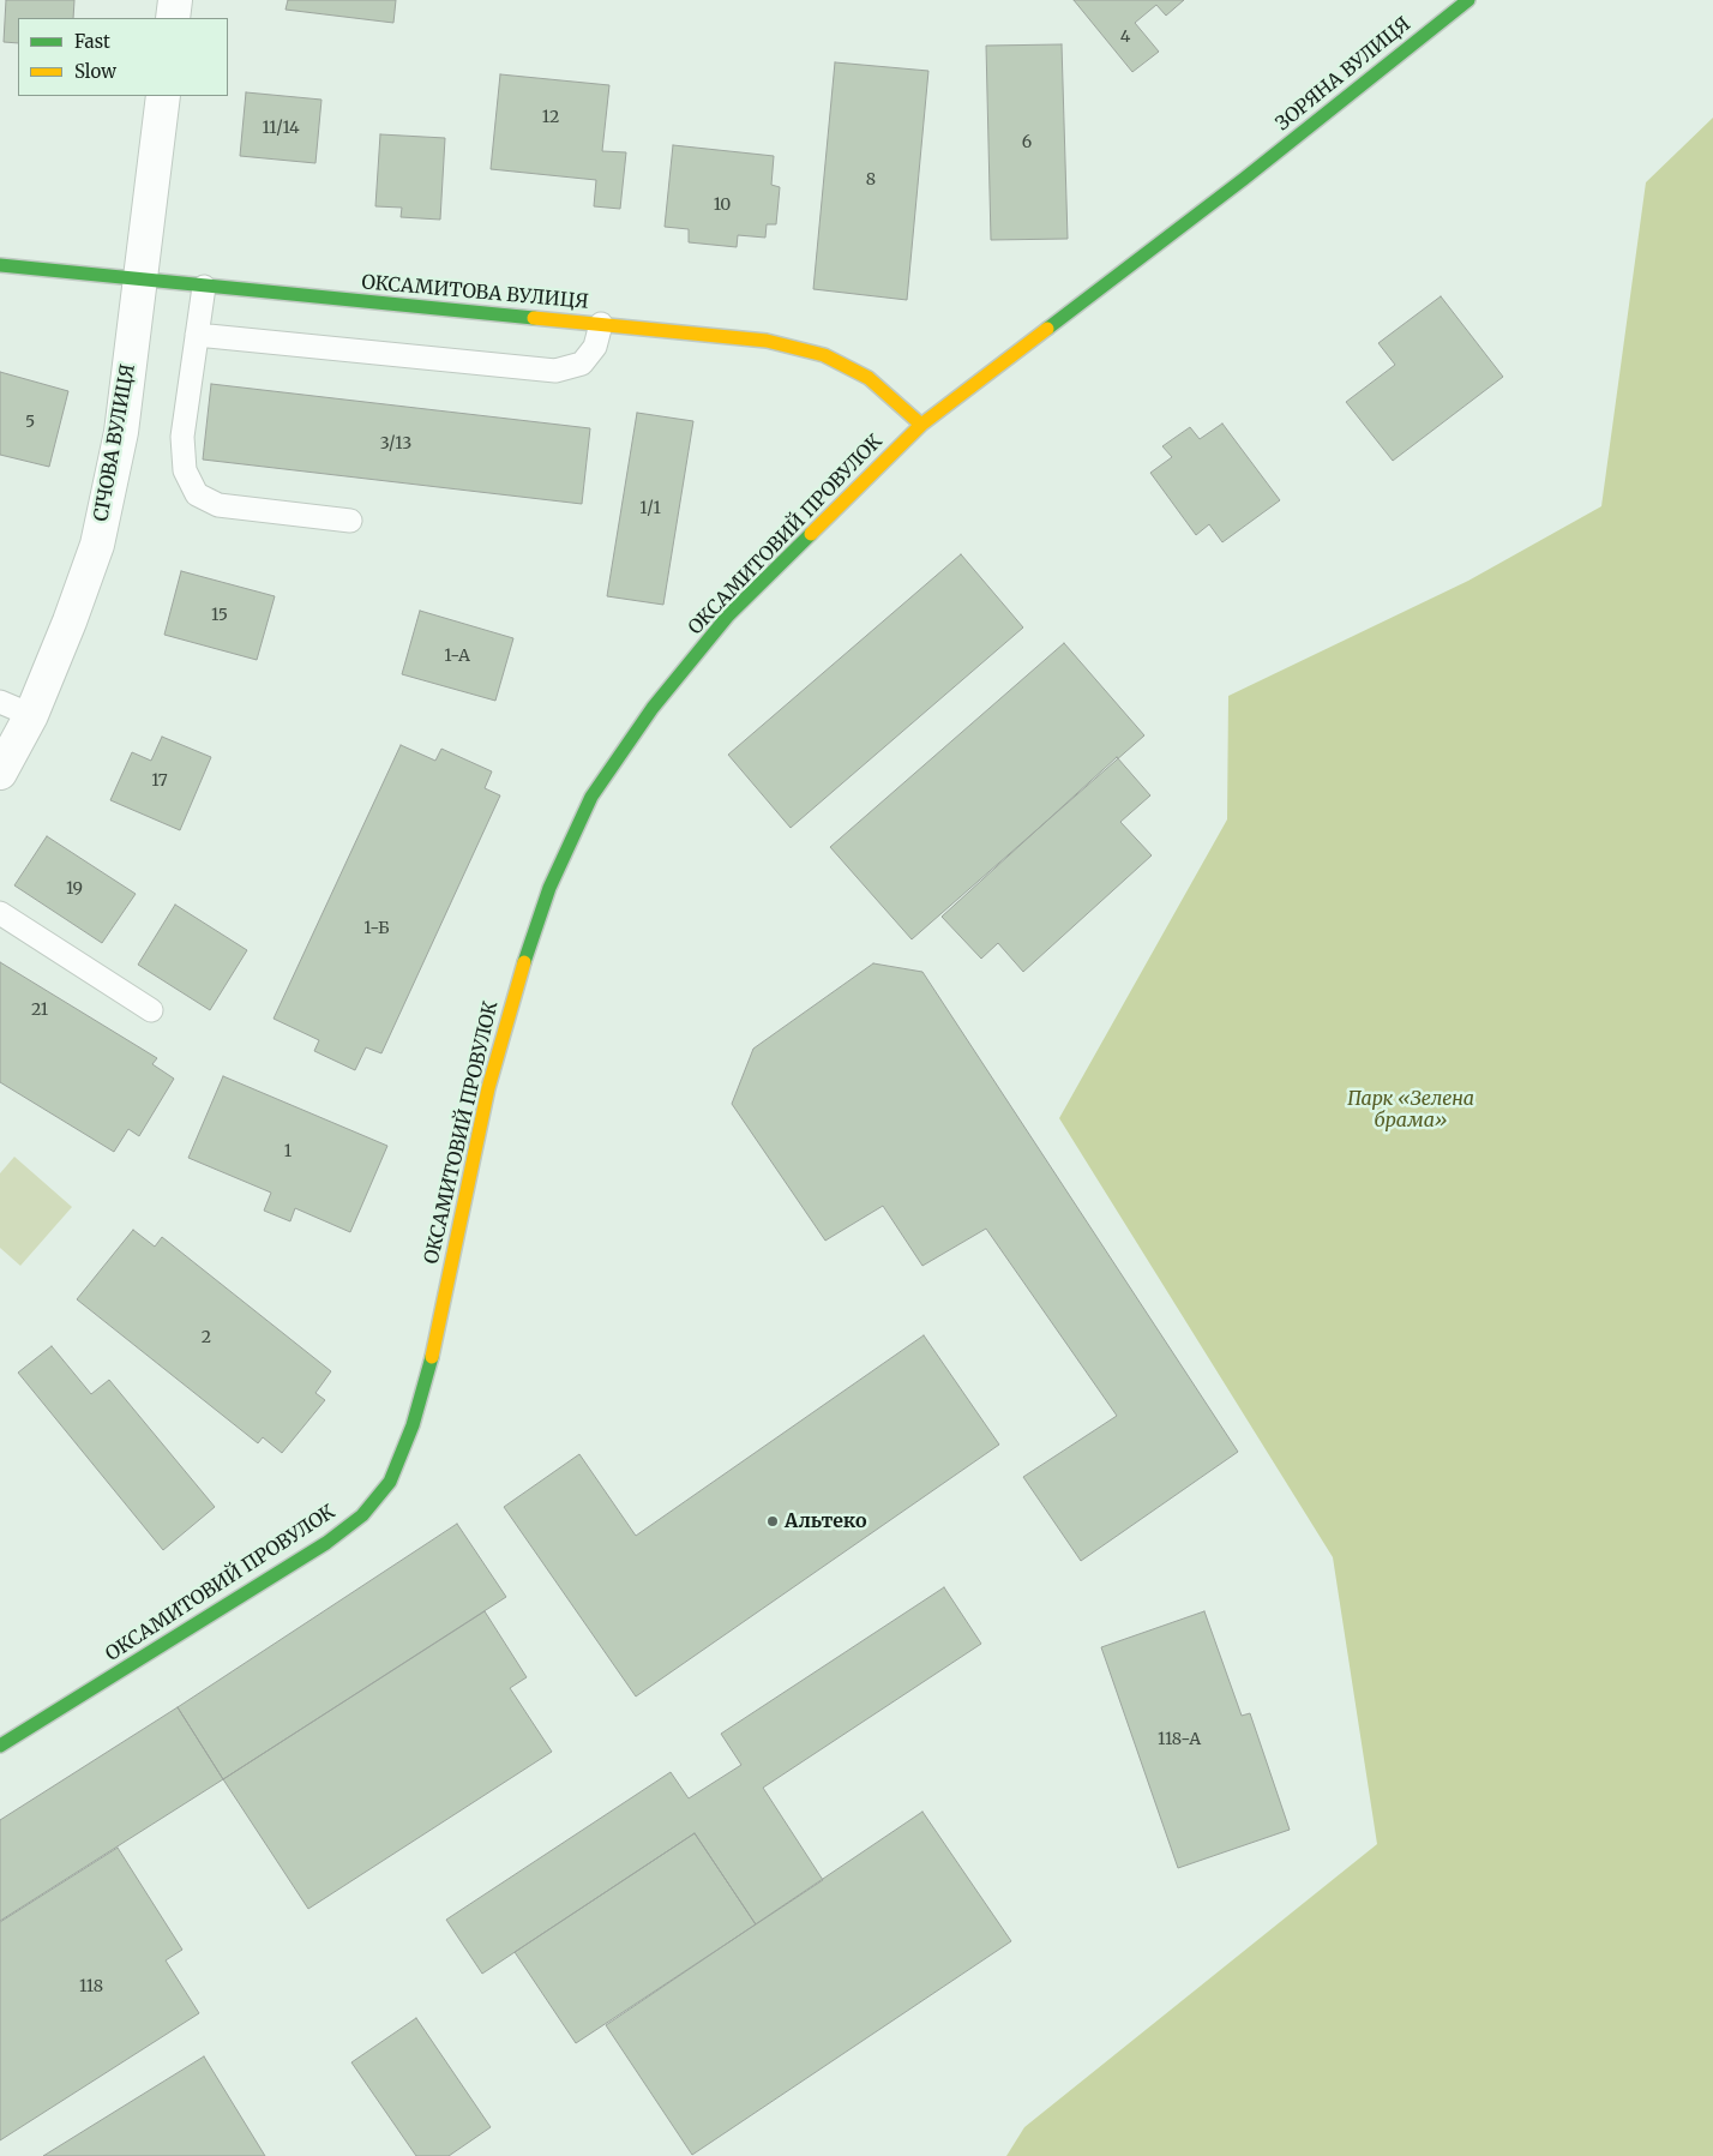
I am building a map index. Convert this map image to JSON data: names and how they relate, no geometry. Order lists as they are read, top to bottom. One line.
{"streets":{"street":["ЗОРЯНА ВУЛИЦЯ","ОКСАМИТОВА ВУЛИЦЯ","СІЧОВА ВУЛИЦЯ","ОКСАМИТОВИЙ ПРОВУЛОК"]},"crossings":[["ЗОРЯНА ВУЛИЦЯ","ОКСАМИТОВИЙ ПРОВУЛОК"],["ОКСАМИТОВА ВУЛИЦЯ","СІЧОВА ВУЛИЦЯ"],["ОКСАМИТОВА ВУЛИЦЯ","ОКСАМИТОВИЙ ПРОВУЛОК"]],"parks":["Парк «Зелена брама»"],"places":["Альтеко"],"house_numbers":["4","12","11/14","6","8","10","5","3/13","1/1","15","1-А","17","19","1-Б","21","1","2","118-А","118"],"legend":["Fast","Slow"]}
